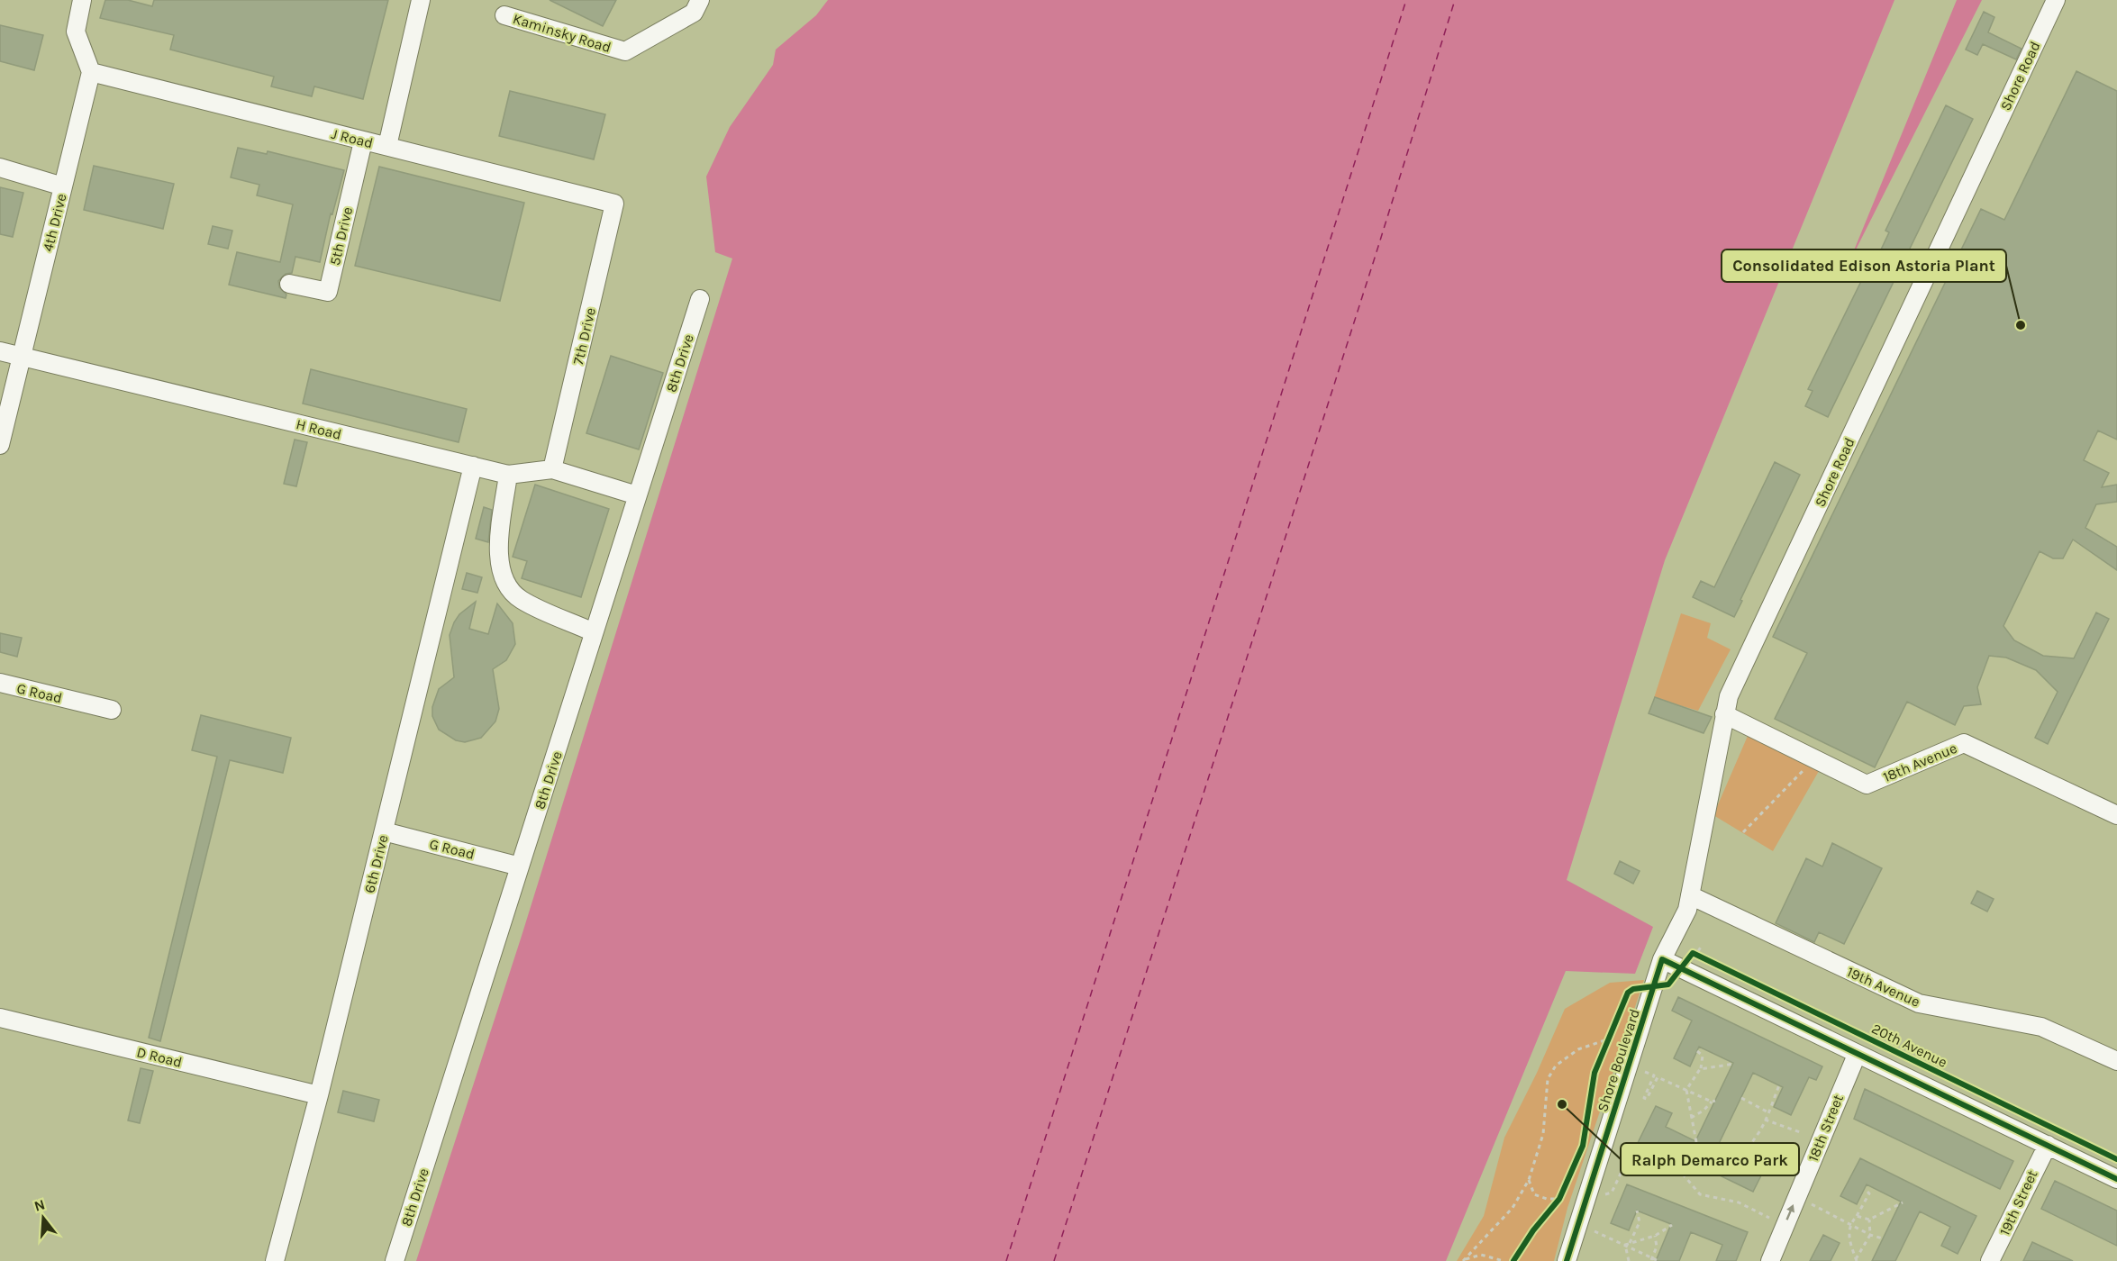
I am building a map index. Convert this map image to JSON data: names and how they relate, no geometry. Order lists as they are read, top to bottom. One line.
{"streets":{"street":["Kaminsky Road","Shore Road","J Road","4th Drive","5th Drive","7th Drive","8th Drive","H Road","G Road","18th Avenue","6th Drive","19th Avenue","20th Avenue","D Road","Shore Boulevard","18th Street","19th Street"]},"crossings":[["Shore Road","18th Avenue"],["Shore Road","19th Avenue"],["Shore Road","20th Avenue"],["Shore Road","Shore Boulevard"],["J Road","4th Drive"],["J Road","5th Drive"],["J Road","7th Drive"],["4th Drive","H Road"],["7th Drive","H Road"],["8th Drive","H Road"],["8th Drive","G Road"],["H Road","6th Drive"],["G Road","6th Drive"],["6th Drive","D Road"],["20th Avenue","Shore Boulevard"],["20th Avenue","18th Street"],["20th Avenue","19th Street"]],"one_way":["18th Street"],"places":["Consolidated Edison Astoria Plant","Ralph Demarco Park"],"north":"top"}
